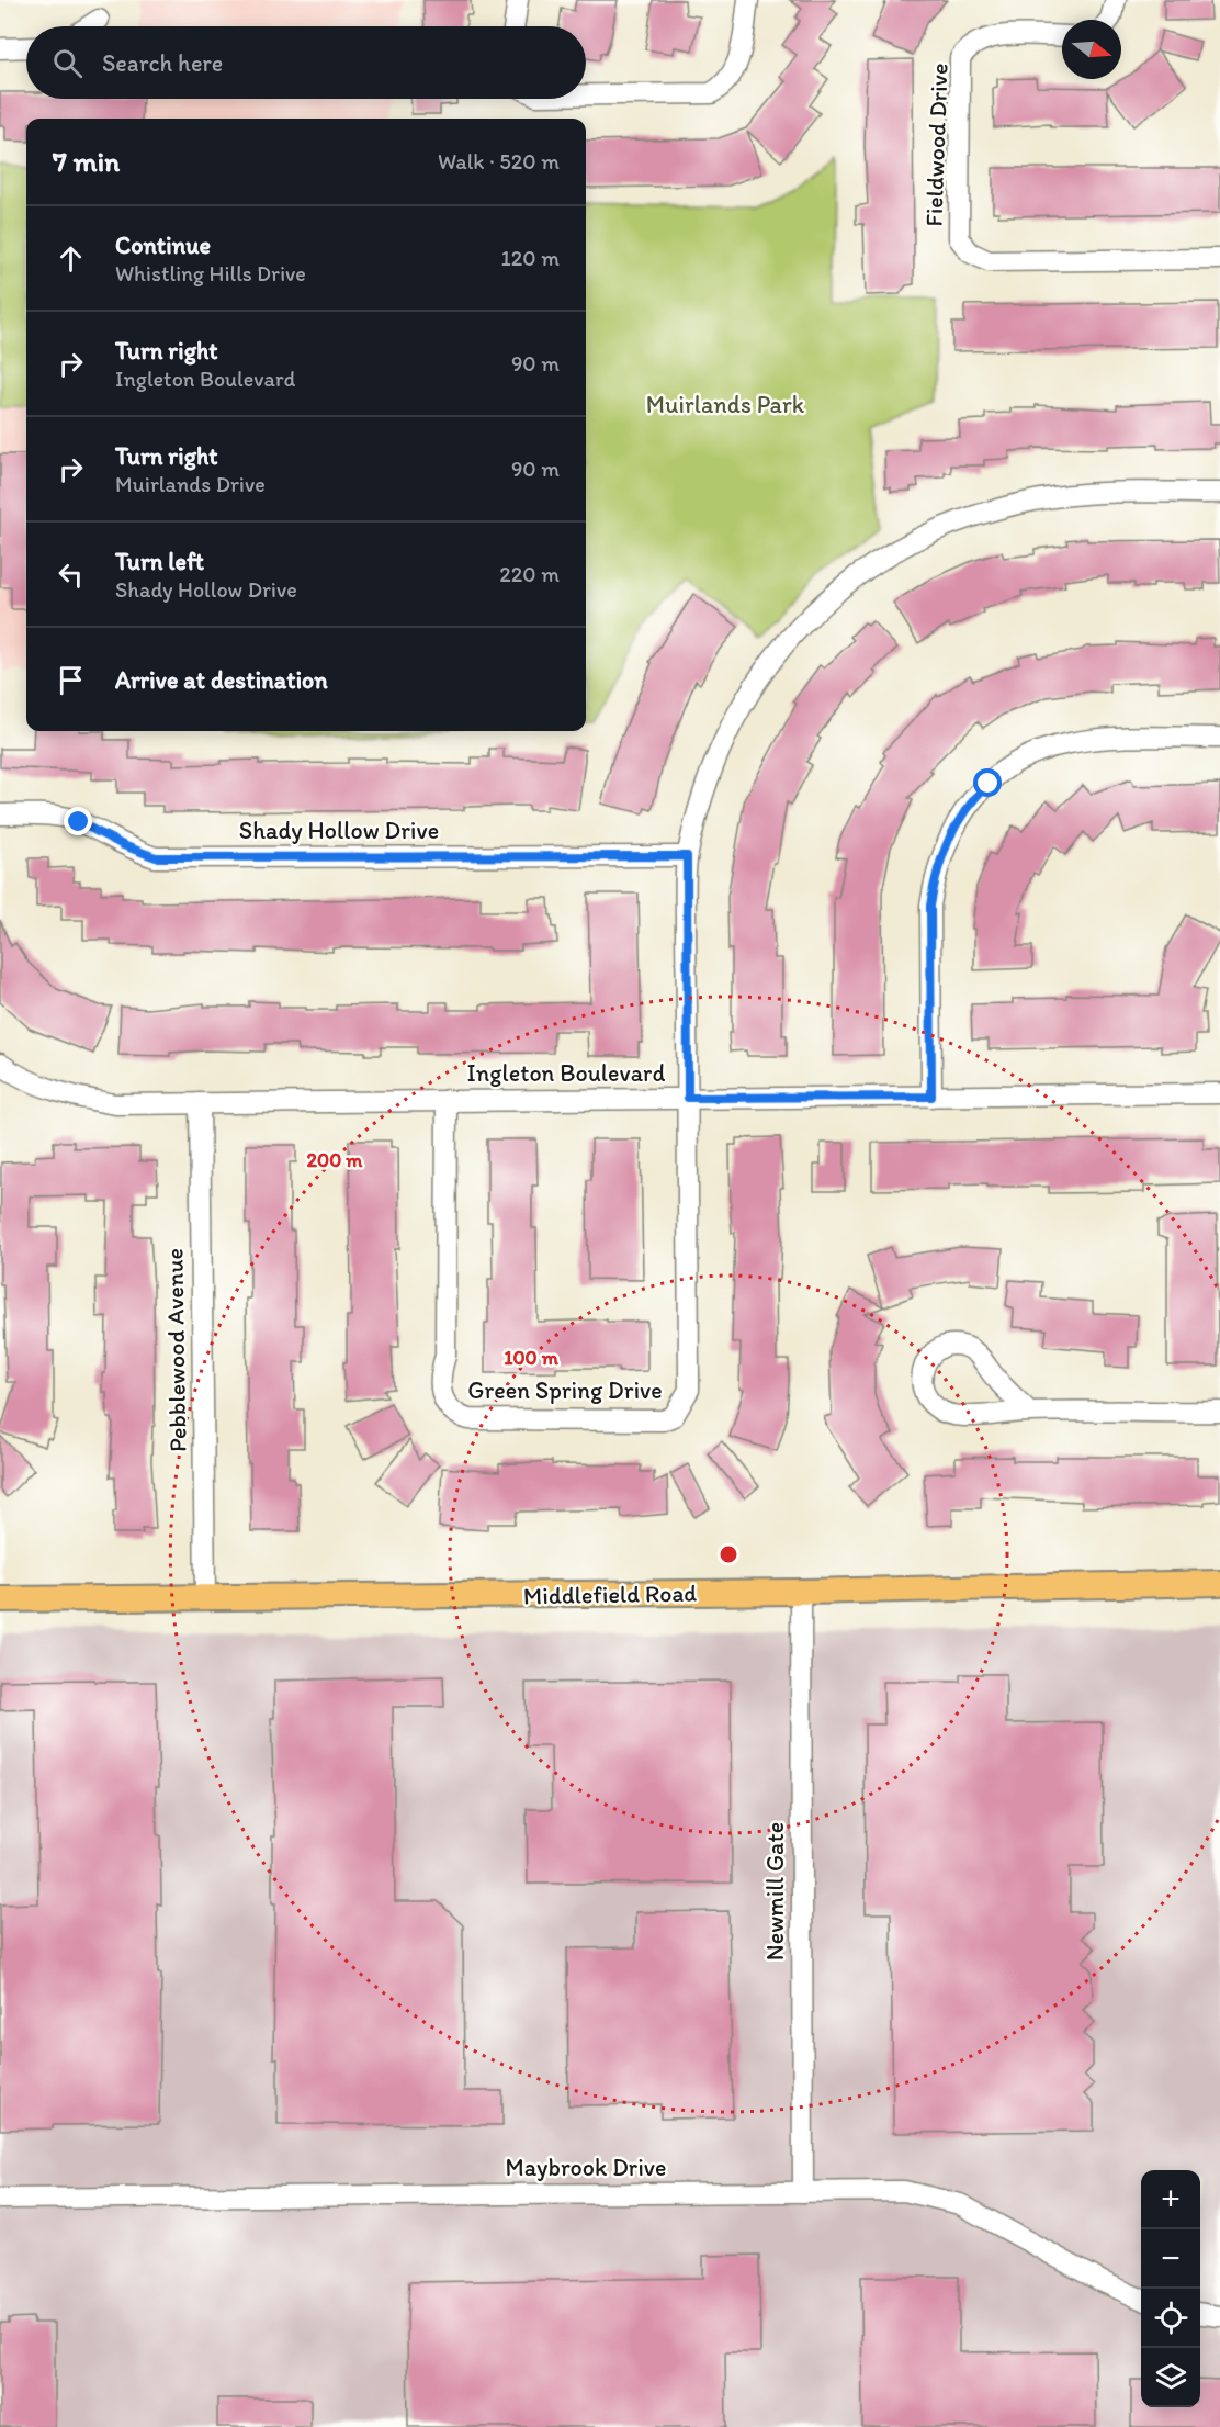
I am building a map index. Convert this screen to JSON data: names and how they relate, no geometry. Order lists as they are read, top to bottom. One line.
{"streets":{"main road":["Middlefield Road"],"street":["Fieldwood Drive","Shady Hollow Drive","Ingleton Boulevard","Pebblewood Avenue","Green Spring Drive","Newmill Gate","Maybrook Drive"]},"crossings":[["Shady Hollow Drive","Green Spring Drive"],["Ingleton Boulevard","Pebblewood Avenue"],["Ingleton Boulevard","Green Spring Drive"],["Pebblewood Avenue","Middlefield Road"],["Middlefield Road","Newmill Gate"],["Newmill Gate","Maybrook Drive"]],"parks":["Muirlands Park"],"north":"right","page":{"search":"Search here","heading":["7 min","Walk · 520 m"],"list":[["Continue","Whistling Hills Drive","120 m"],["Turn right","Ingleton Boulevard","90 m"],["Turn right","Muirlands Drive","90 m"],["Turn left","Shady Hollow Drive","220 m"],"Arrive at destination"],"map_buttons":["+","−"]},"rings":["200 m","100 m"]}
